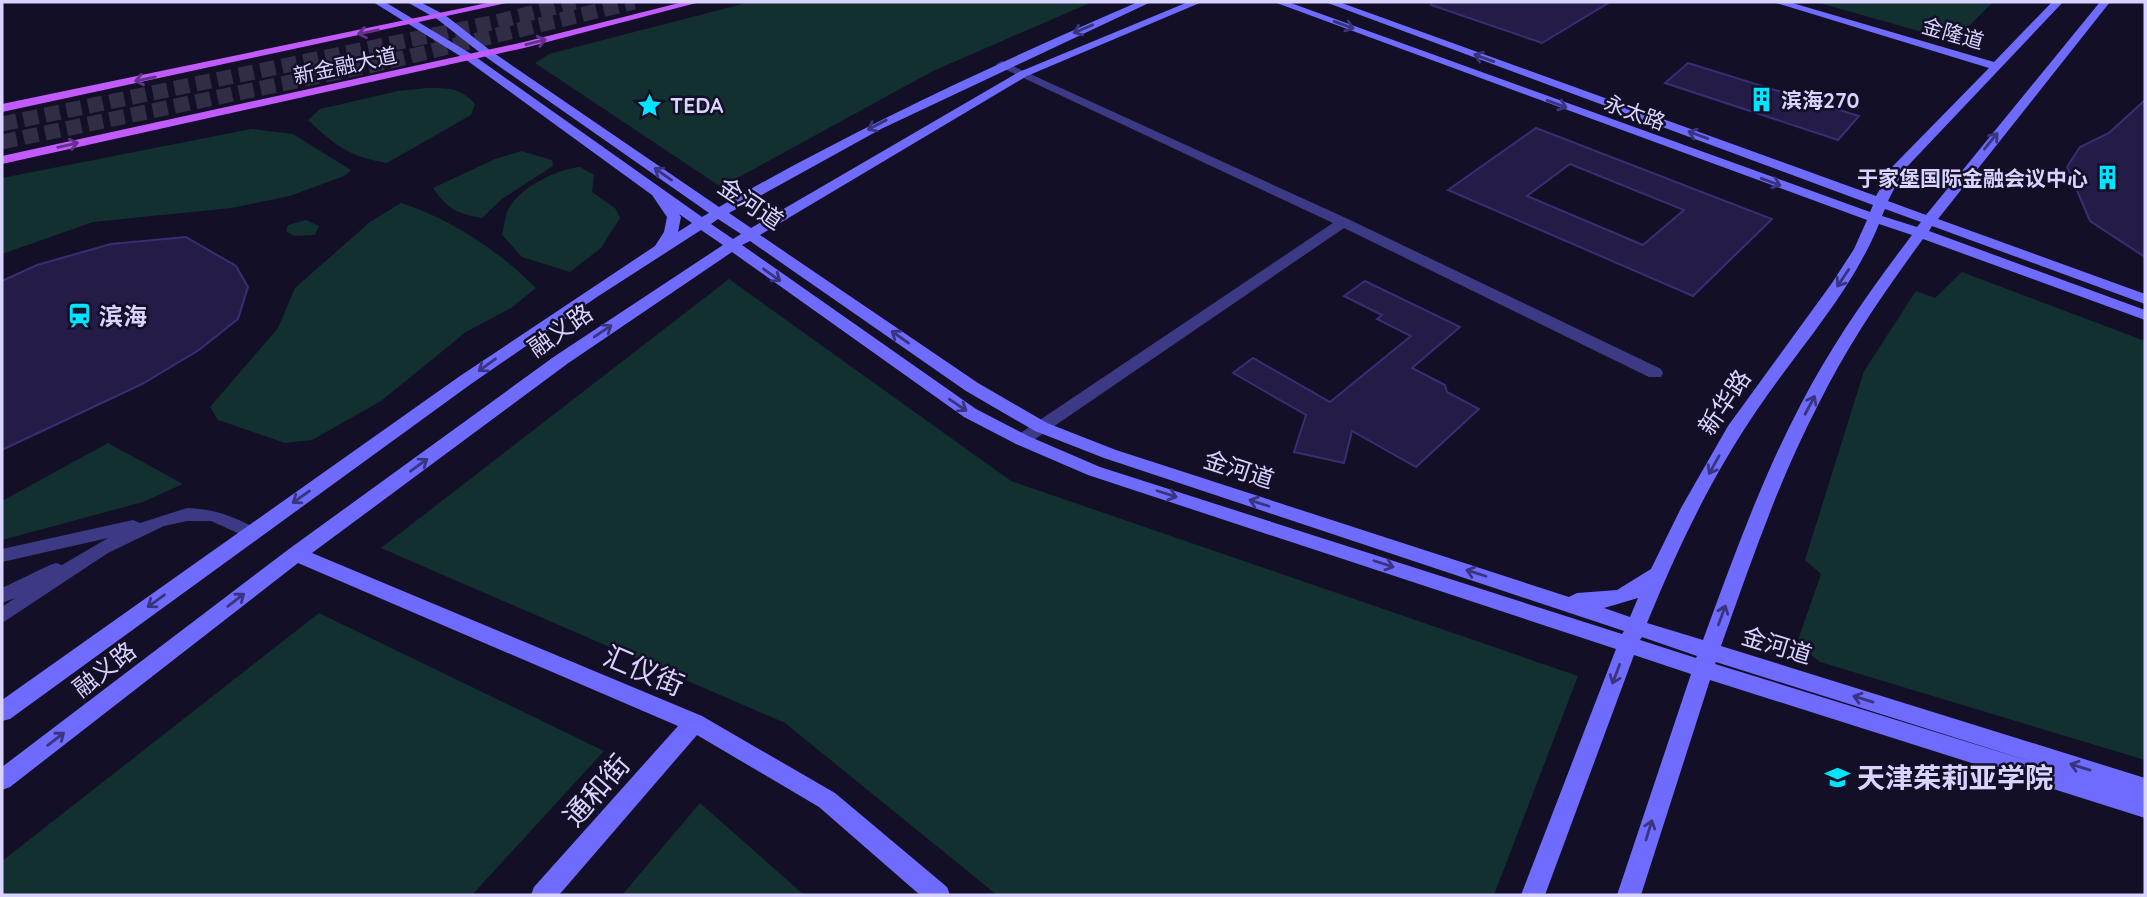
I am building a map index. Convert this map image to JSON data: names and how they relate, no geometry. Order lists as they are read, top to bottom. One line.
{"streets":{"main road":["新金融大道"],"street":["金隆道","永太路","金河道","融义路","新华路","汇仪街","通和街"]},"crossings":[["金隆道","新华路"],["新金融大道","金河道"],["永太路","新华路"],["金河道","融义路"],["金河道","新华路"],["融义路","汇仪街"],["汇仪街","通和街"]],"places":{"building":["滨海270","于家堡国际金融会议中心"],"place":["TEDA"],"station":["滨海"],"school or university":["天津茱莉亚学院"]}}
